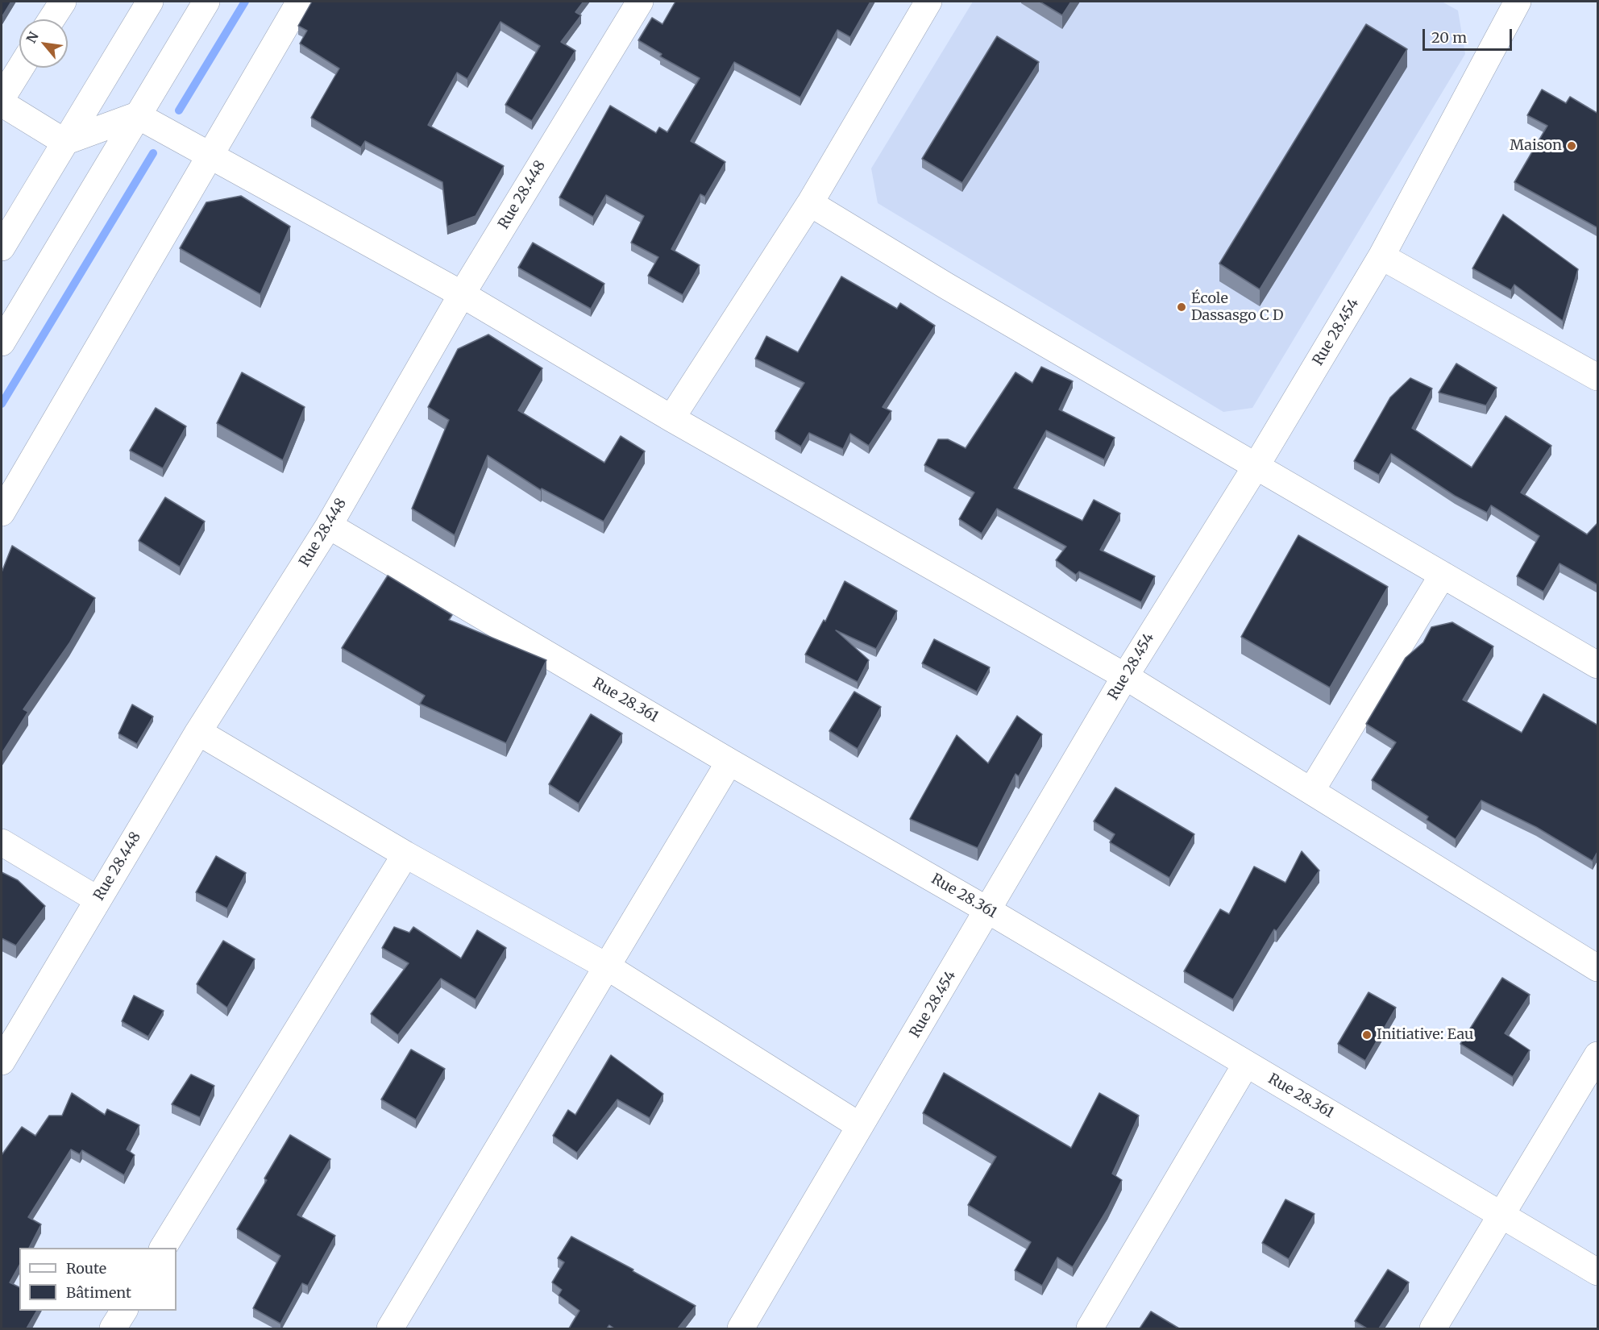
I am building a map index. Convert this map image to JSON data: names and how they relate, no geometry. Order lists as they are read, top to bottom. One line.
{"streets":{"street":["Rue 28.448","Rue 28.454","Rue 28.361"]},"crossings":[["Rue 28.448","Rue 28.361"],["Rue 28.454","Rue 28.361"]],"places":["Maison","École Dassasgo C D","Initiative: Eau"],"legend":["Route","Bâtiment"],"scale_bar":"20 m","north":"top left"}
